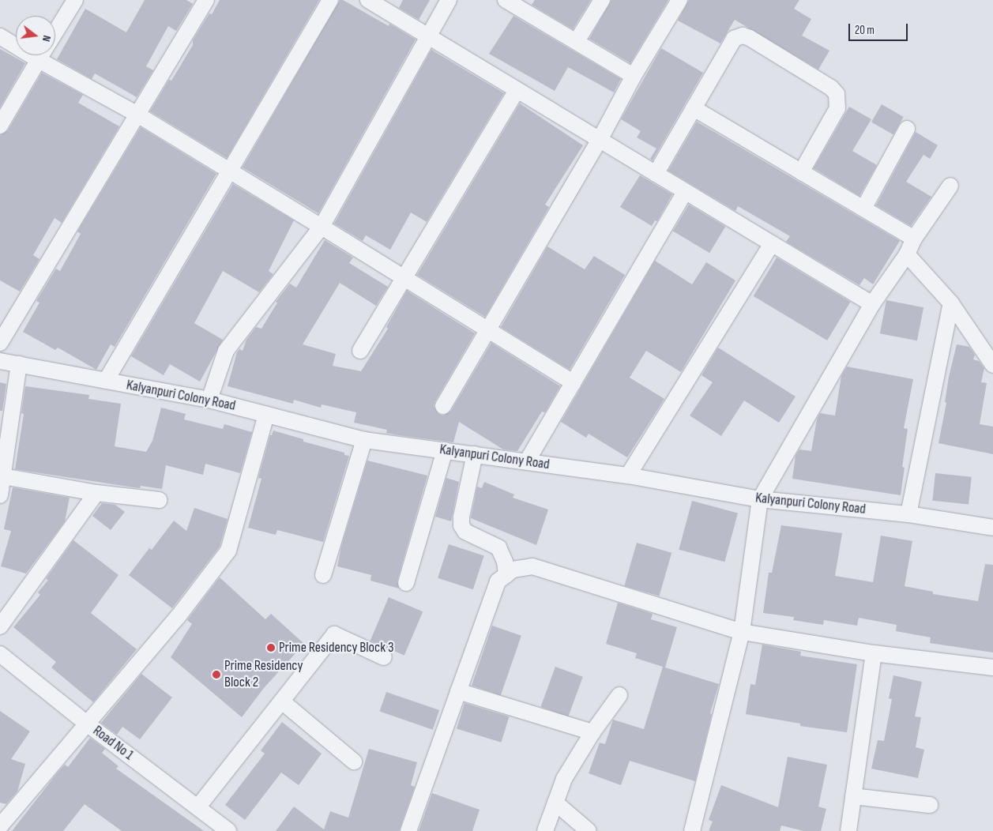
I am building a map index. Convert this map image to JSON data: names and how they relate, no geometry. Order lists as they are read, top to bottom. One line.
{"streets":{"street":["Kalyanpuri Colony Road","Road No 1"]},"places":["Prime Residency Block 3","Prime Residency Block 2"],"scale_bar":"20 m","north":"right"}
